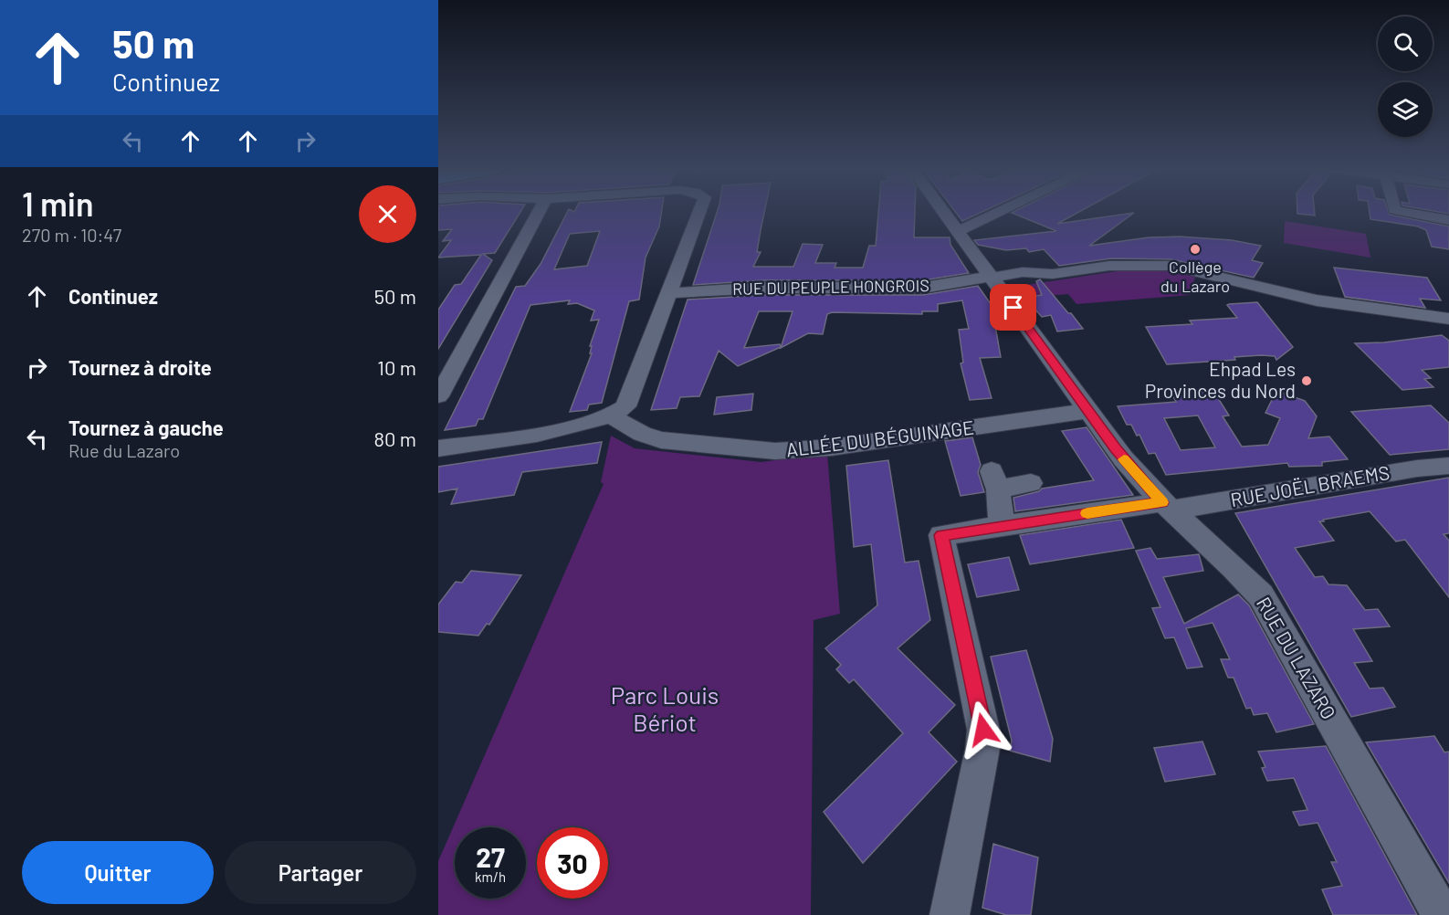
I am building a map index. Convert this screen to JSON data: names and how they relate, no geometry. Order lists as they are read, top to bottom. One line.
{"streets":{"street":["RUE DU PEUPLE HONGROIS","ALLÉE DU BÉGUINAGE","RUE JOËL BRAEMS","RUE DU LAZARO"]},"crossings":[["RUE DU PEUPLE HONGROIS","RUE DU LAZARO"],["ALLÉE DU BÉGUINAGE","RUE DU LAZARO"],["RUE JOËL BRAEMS","RUE DU LAZARO"]],"parks":["Parc Louis Bériot"],"places":["Collège du Lazaro","Ehpad Les Provinces du Nord"],"page":{"turn":["50 m","Continuez"],"heading":["1 min","270 m · 10:47"],"list":[{"name":"Continuez","value":"50 m"},{"name":"Tournez à droite","value":"10 m"},{"name":"Tournez à gauche","note":"Rue du Lazaro","value":"80 m"}],"speed":"27 km/h","limit":"30","buttons":["Quitter","Partager"]}}
